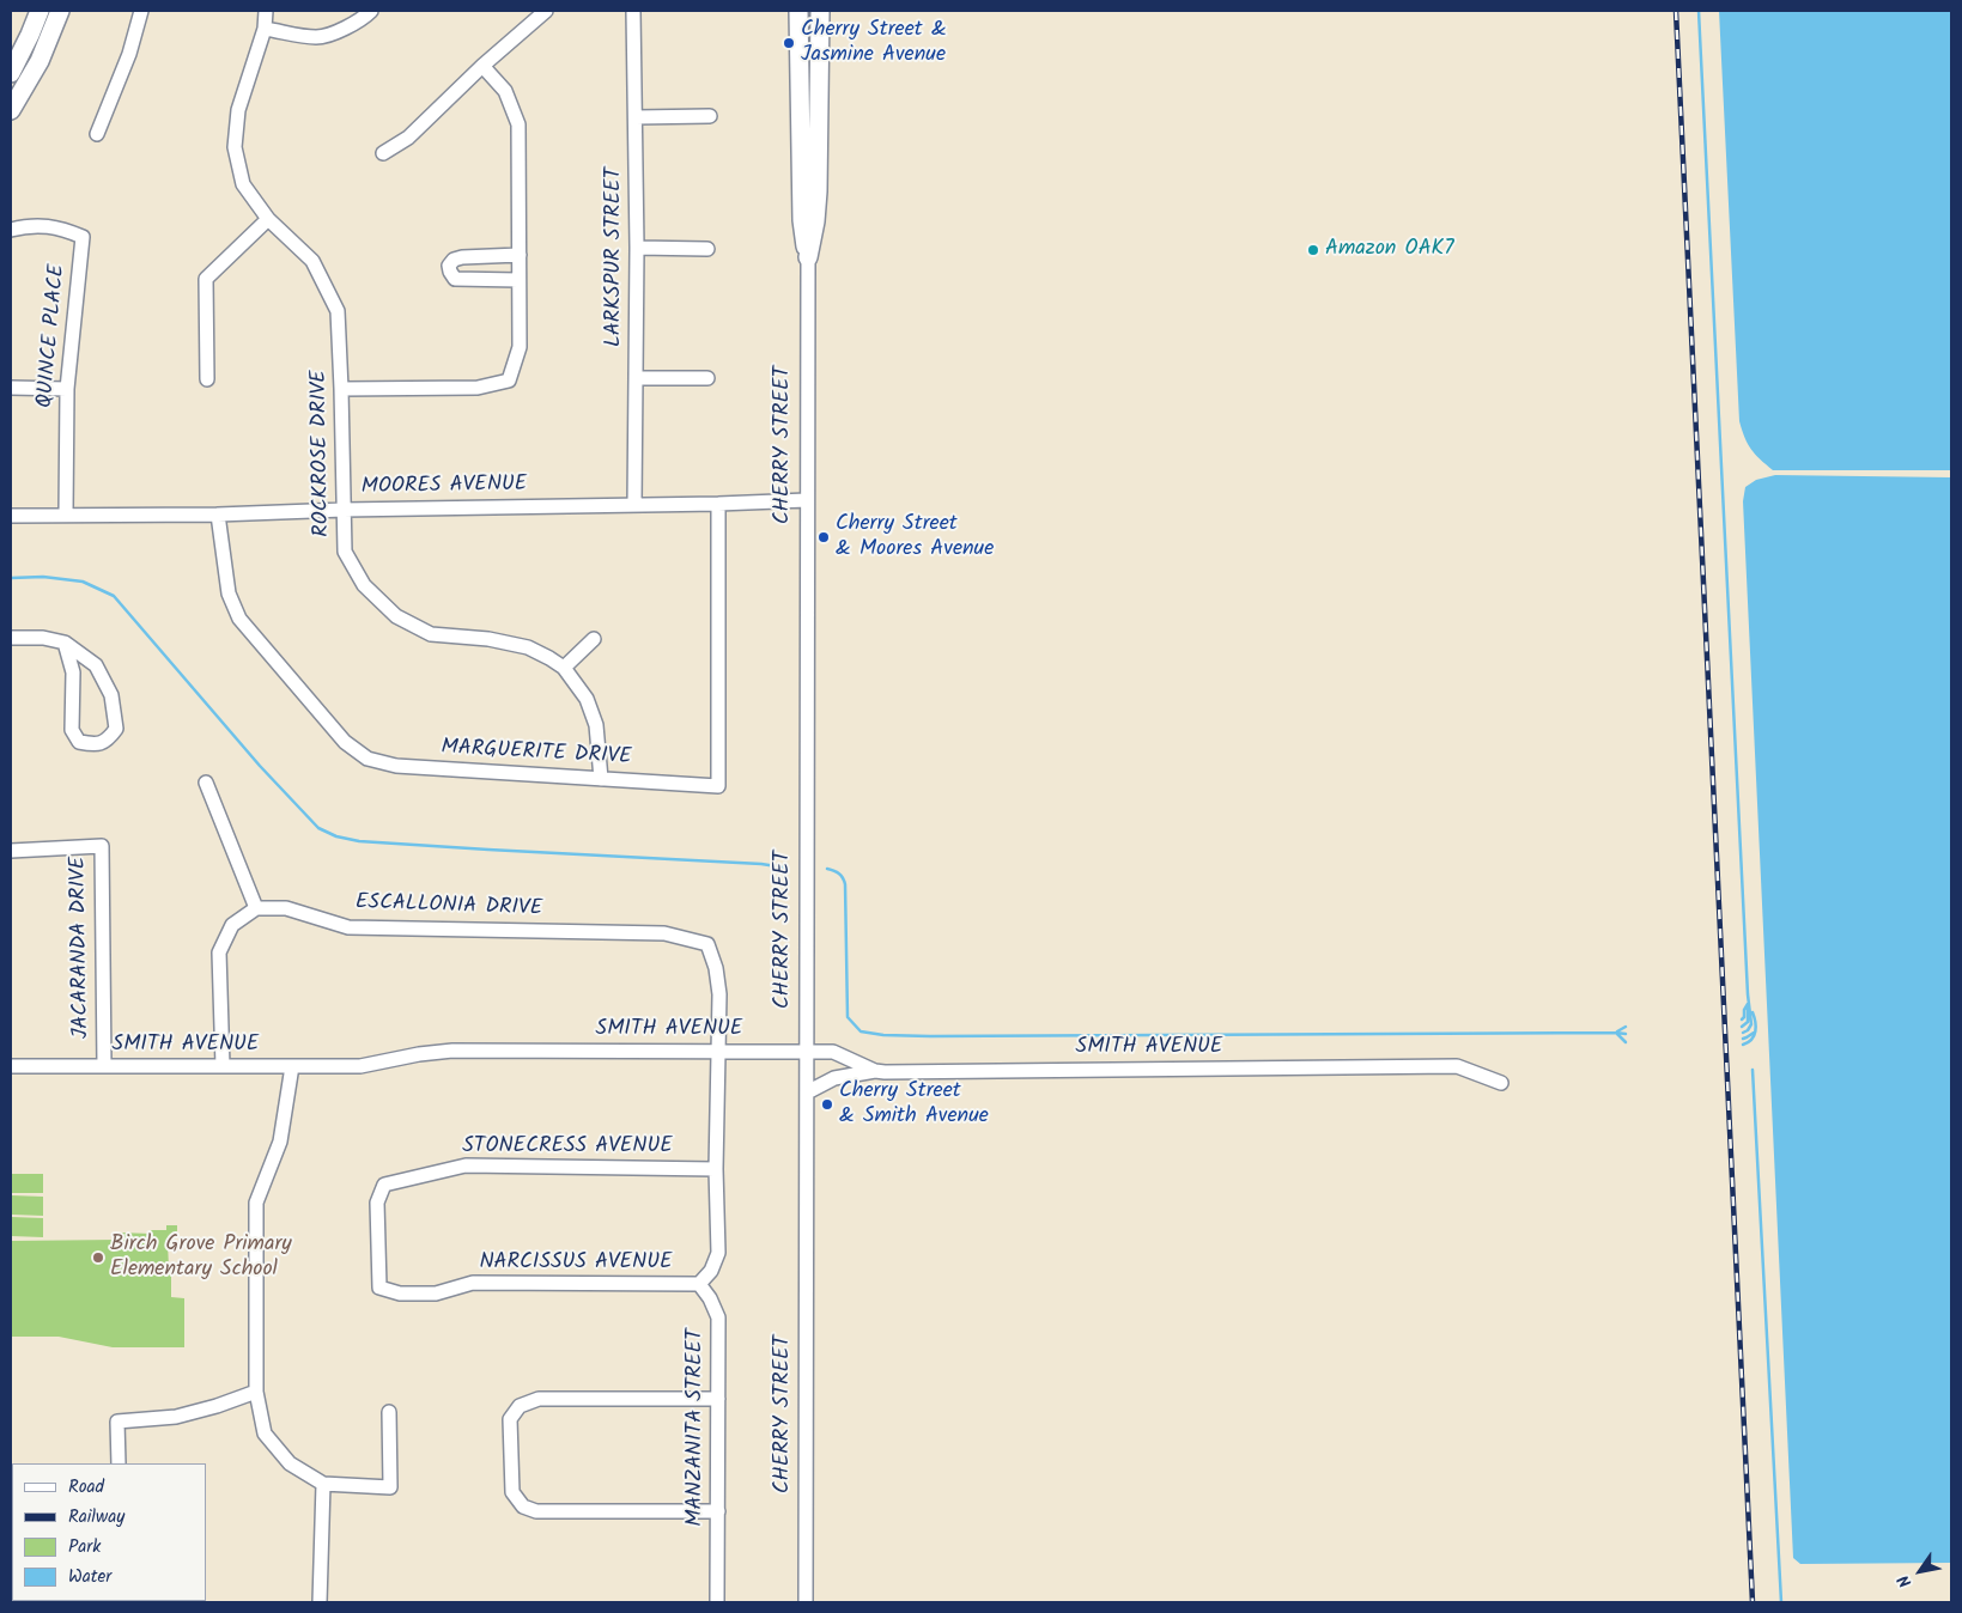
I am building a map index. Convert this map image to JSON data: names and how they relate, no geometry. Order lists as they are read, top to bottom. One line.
{"streets":{"main road":["CHERRY STREET"],"street":["LARKSPUR STREET","QUINCE PLACE","ROCKROSE DRIVE","MOORES AVENUE","MARGUERITE DRIVE","ESCALLONIA DRIVE","JACARANDA DRIVE","SMITH AVENUE","STONECRESS AVENUE","NARCISSUS AVENUE","MANZANITA STREET"]},"crossings":[["LARKSPUR STREET","MOORES AVENUE"],["QUINCE PLACE","MOORES AVENUE"],["CHERRY STREET","MOORES AVENUE"],["CHERRY STREET","SMITH AVENUE"],["ROCKROSE DRIVE","MOORES AVENUE"],["ROCKROSE DRIVE","MARGUERITE DRIVE"],["MOORES AVENUE","MARGUERITE DRIVE"],["ESCALLONIA DRIVE","SMITH AVENUE"],["JACARANDA DRIVE","SMITH AVENUE"],["STONECRESS AVENUE","NARCISSUS AVENUE"],["NARCISSUS AVENUE","MANZANITA STREET"]],"places":["Cherry Street & Jasmine Avenue","Amazon OAK7","Cherry Street & Moores Avenue","Cherry Street & Smith Avenue","Birch Grove Primary Elementary School"],"legend":["Road","Railway","Park","Water"],"north":"bottom left"}
